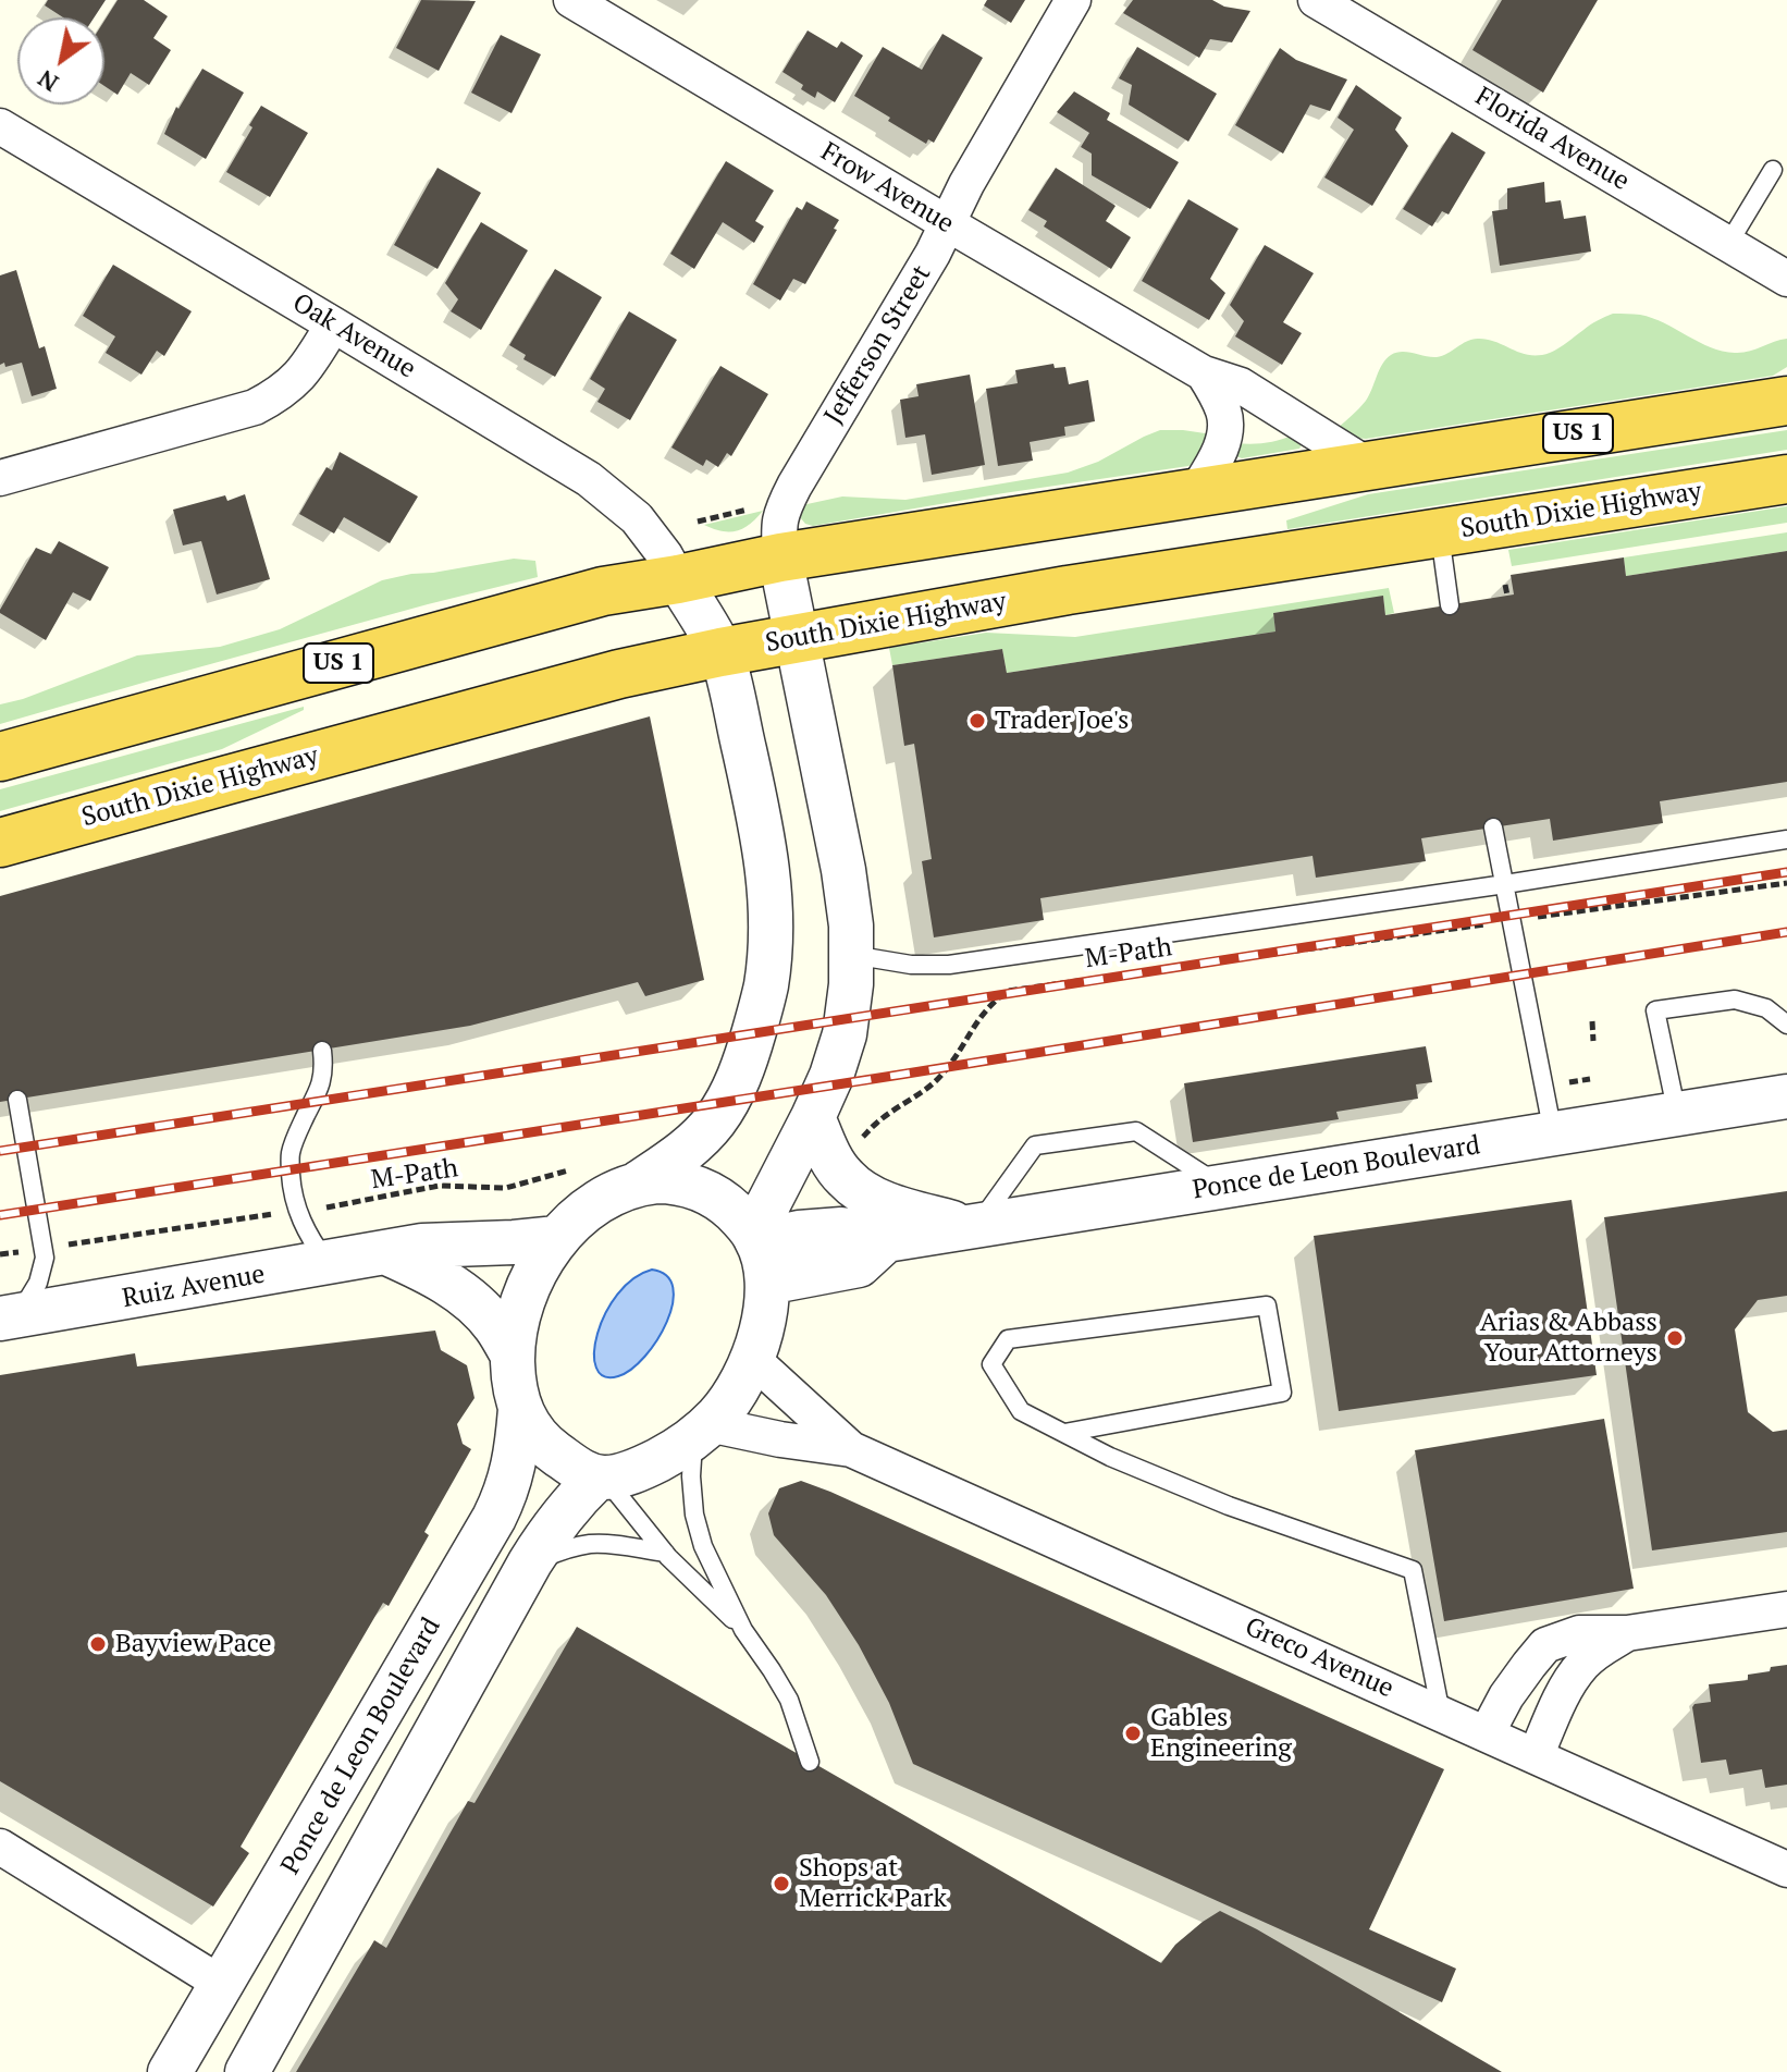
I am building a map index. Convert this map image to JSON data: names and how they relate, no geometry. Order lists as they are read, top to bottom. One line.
{"streets":{"highway":["US 1","South Dixie Highway"],"street":["Florida Avenue","Frow Avenue","Oak Avenue","Jefferson Street","Ponce de Leon Boulevard","Ruiz Avenue","Greco Avenue"],"path":["M-Path"]},"crossings":[["Frow Avenue","Jefferson Street"],["Frow Avenue","US 1"],["Oak Avenue","US 1"],["Jefferson Street","US 1"],["Ponce de Leon Boulevard","Ruiz Avenue"],["Ponce de Leon Boulevard","Greco Avenue"],["Ruiz Avenue","Greco Avenue"]],"places":["Trader Joe's","Arias & Abbass Your Attorneys","Bayview Pace","Gables Engineering","Shops at Merrick Park"],"north":"bottom left"}
